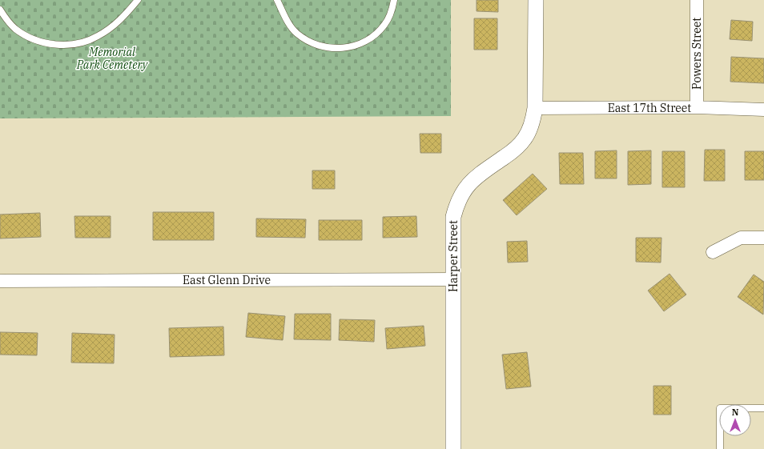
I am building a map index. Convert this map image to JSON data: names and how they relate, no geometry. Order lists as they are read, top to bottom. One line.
{"streets":{"street":["Powers Street","East 17th Street","Harper Street","East Glenn Drive"]},"crossings":[["Powers Street","East 17th Street"],["East 17th Street","Harper Street"],["Harper Street","East Glenn Drive"]],"parks":["Memorial Park Cemetery"],"north":"top"}
